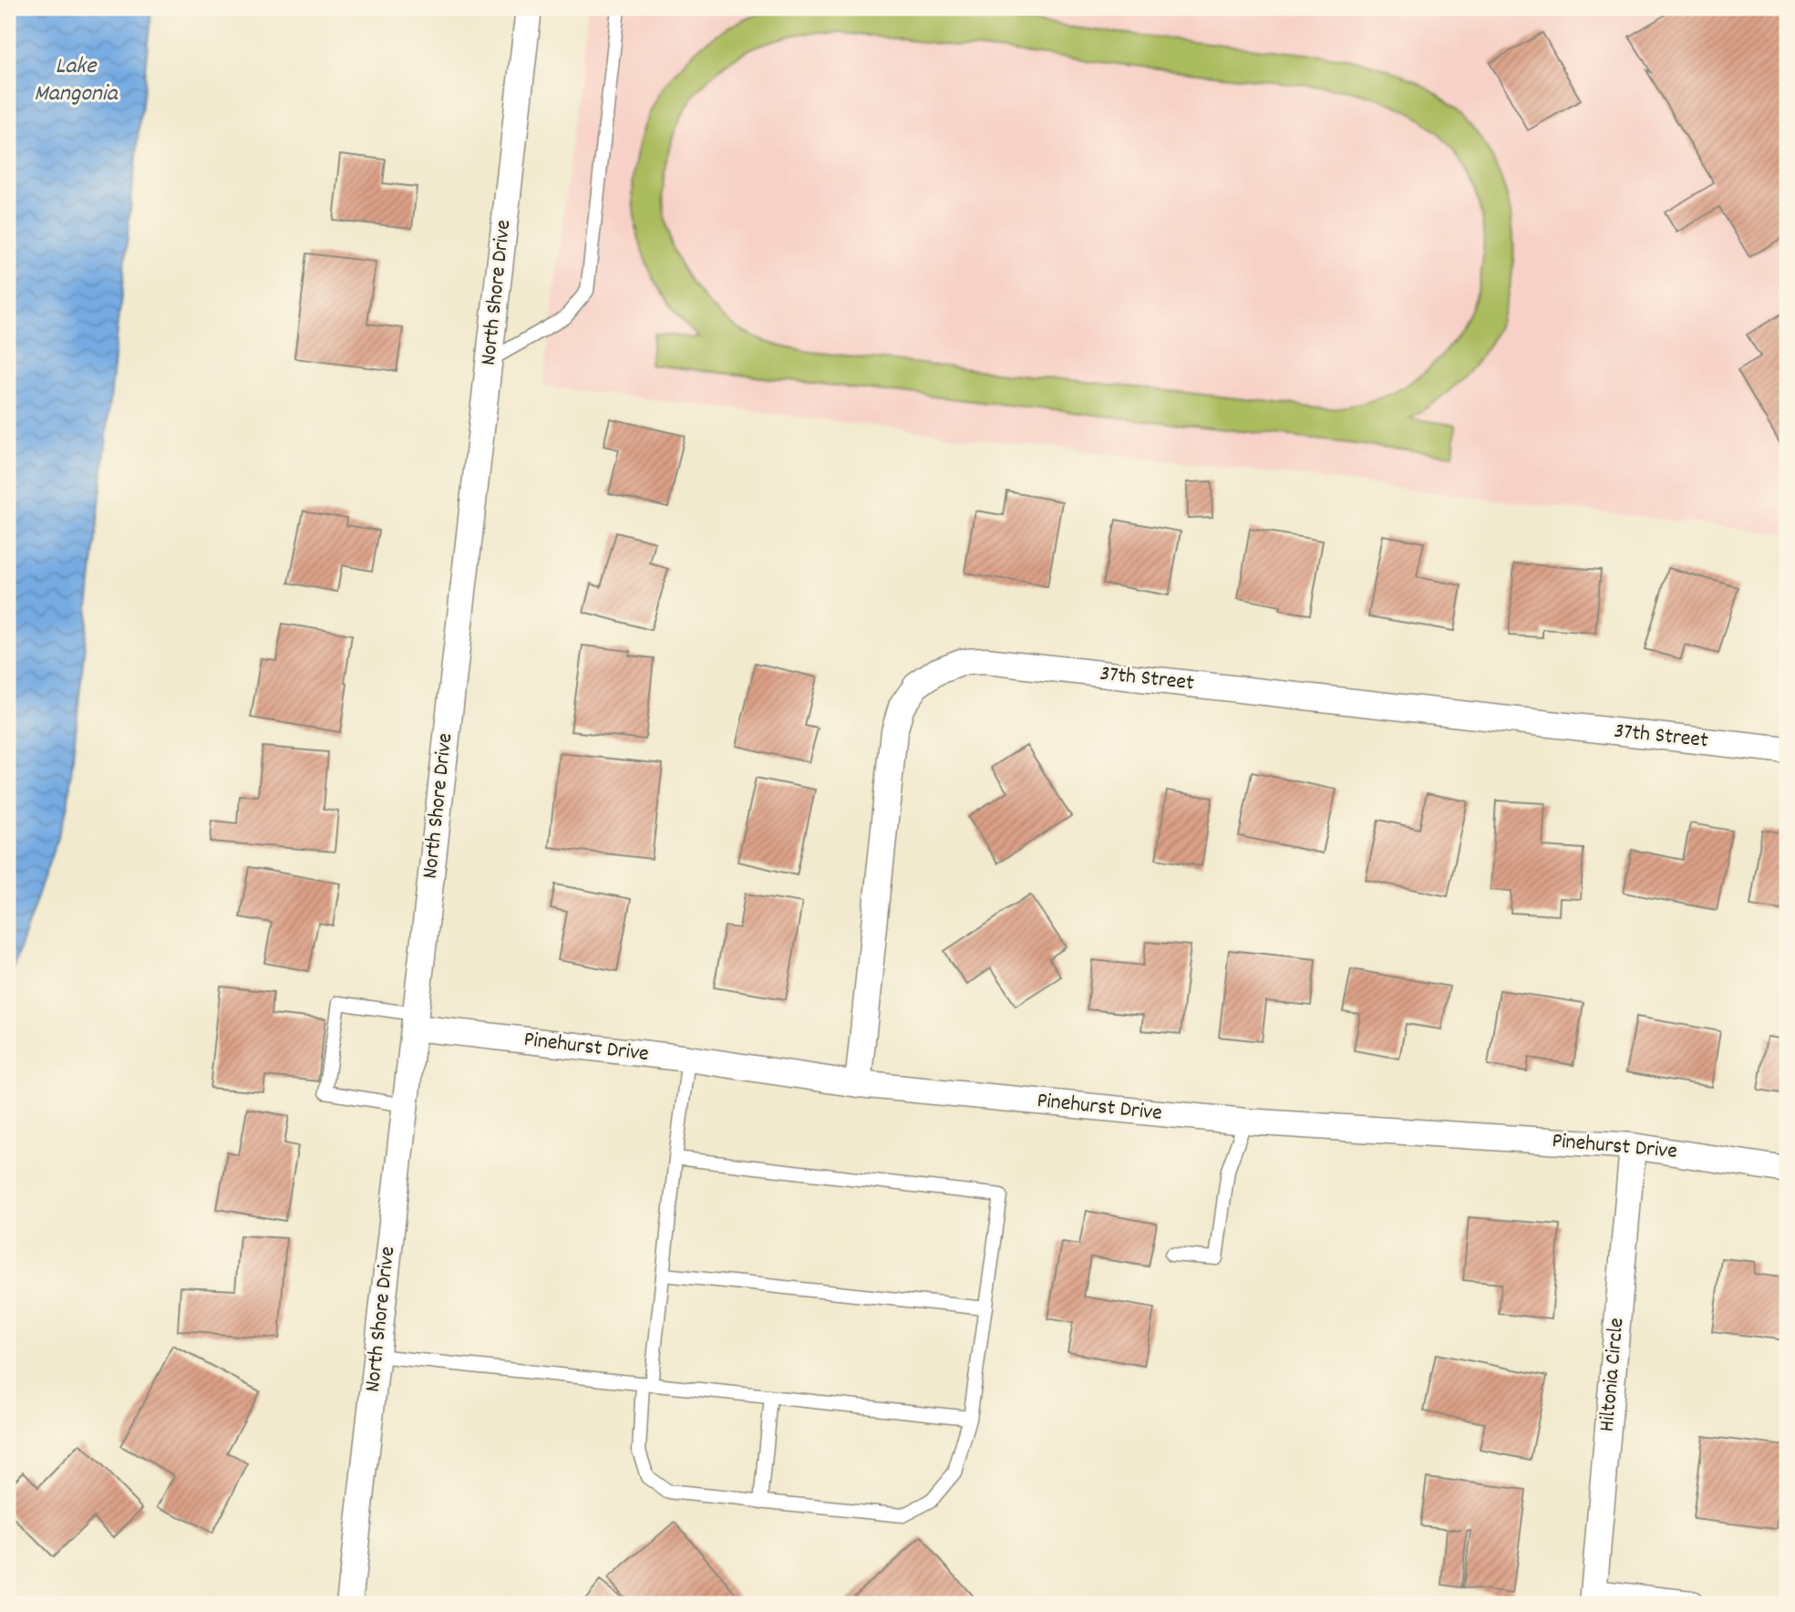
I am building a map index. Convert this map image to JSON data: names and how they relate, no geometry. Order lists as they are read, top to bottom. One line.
{"streets":{"street":["North Shore Drive","37th Street","Pinehurst Drive","Hiltonia Circle"]},"crossings":[["North Shore Drive","Pinehurst Drive"],["37th Street","Pinehurst Drive"],["Pinehurst Drive","Hiltonia Circle"]],"water":["Lake Mangonia"]}
